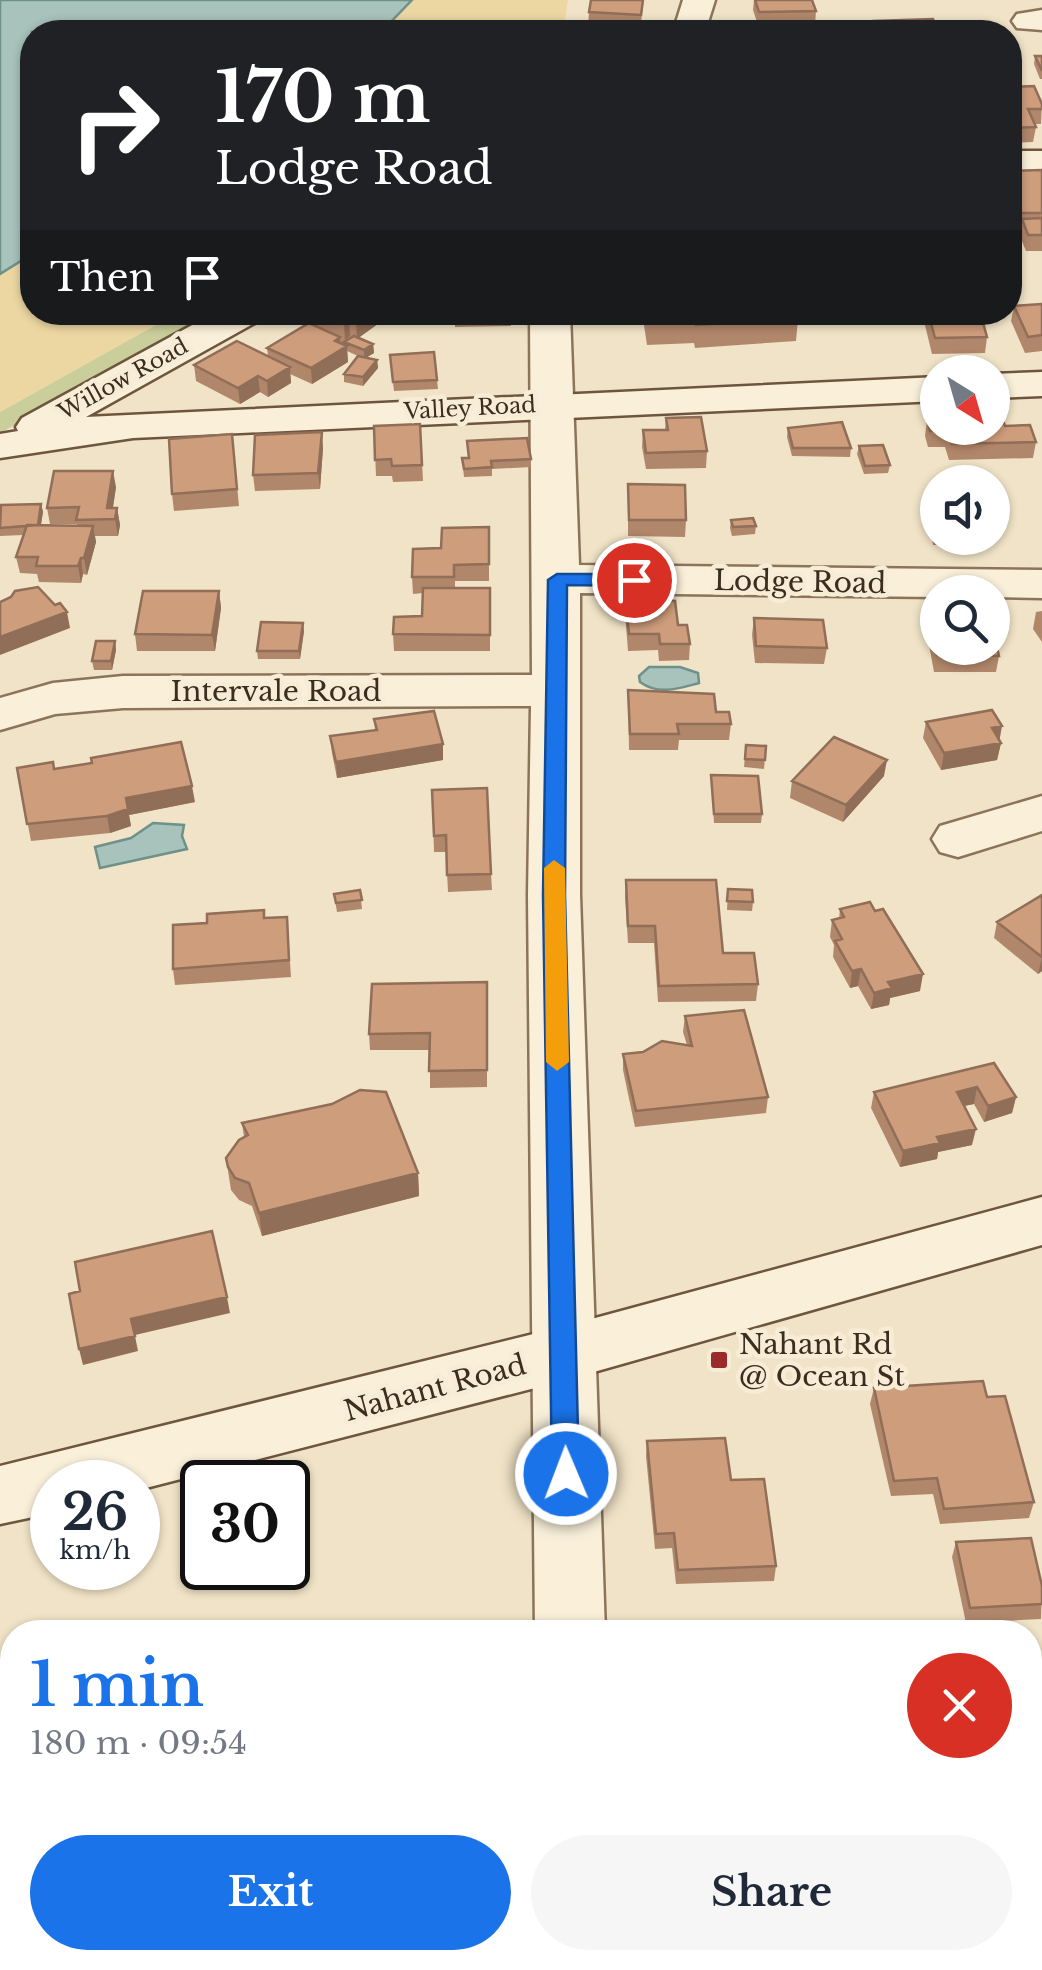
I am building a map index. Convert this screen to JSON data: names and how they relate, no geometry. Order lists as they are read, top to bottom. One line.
{"streets":{"street":["Willow Road","Valley Road","Lodge Road","Intervale Road","Nahant Road"]},"crossings":[["Willow Road","Valley Road"]],"places":{"transit":["Nahant Rd @ Ocean St"]},"north":"bottom right","page":{"turn":["170 m","Lodge Road"],"then":"Then","speed":"26 km/h","limit":"30","heading":["1 min","180 m · 09:54"],"buttons":["Exit","Share"]}}
